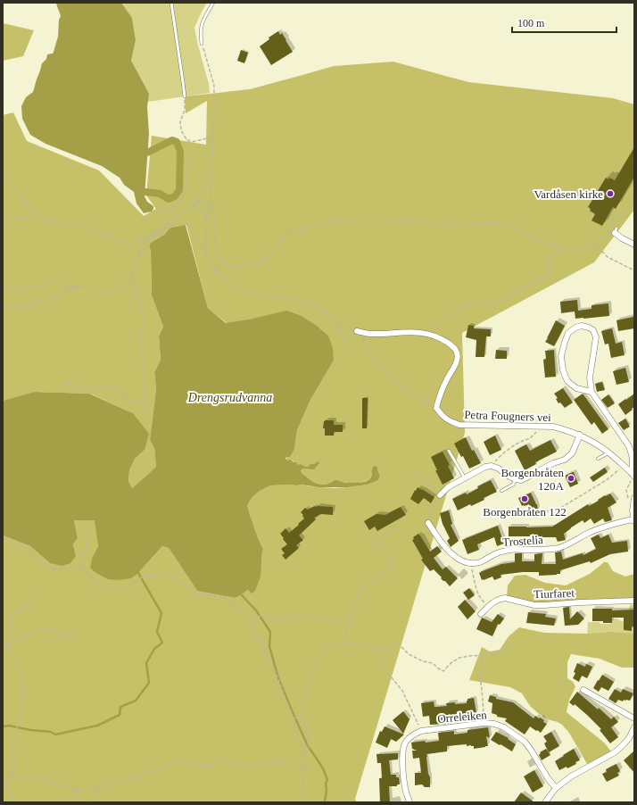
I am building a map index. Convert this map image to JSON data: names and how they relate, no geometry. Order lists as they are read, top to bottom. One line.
{"streets":{"street":["Petra Fougners vei","Trostelia","Tiurfaret","Orreleiken"]},"water":["Drengsrudvanna"],"places":["Vardåsen kirke","Borgenbråten 120A","Borgenbråten 122"],"scale_bar":"100 m"}
